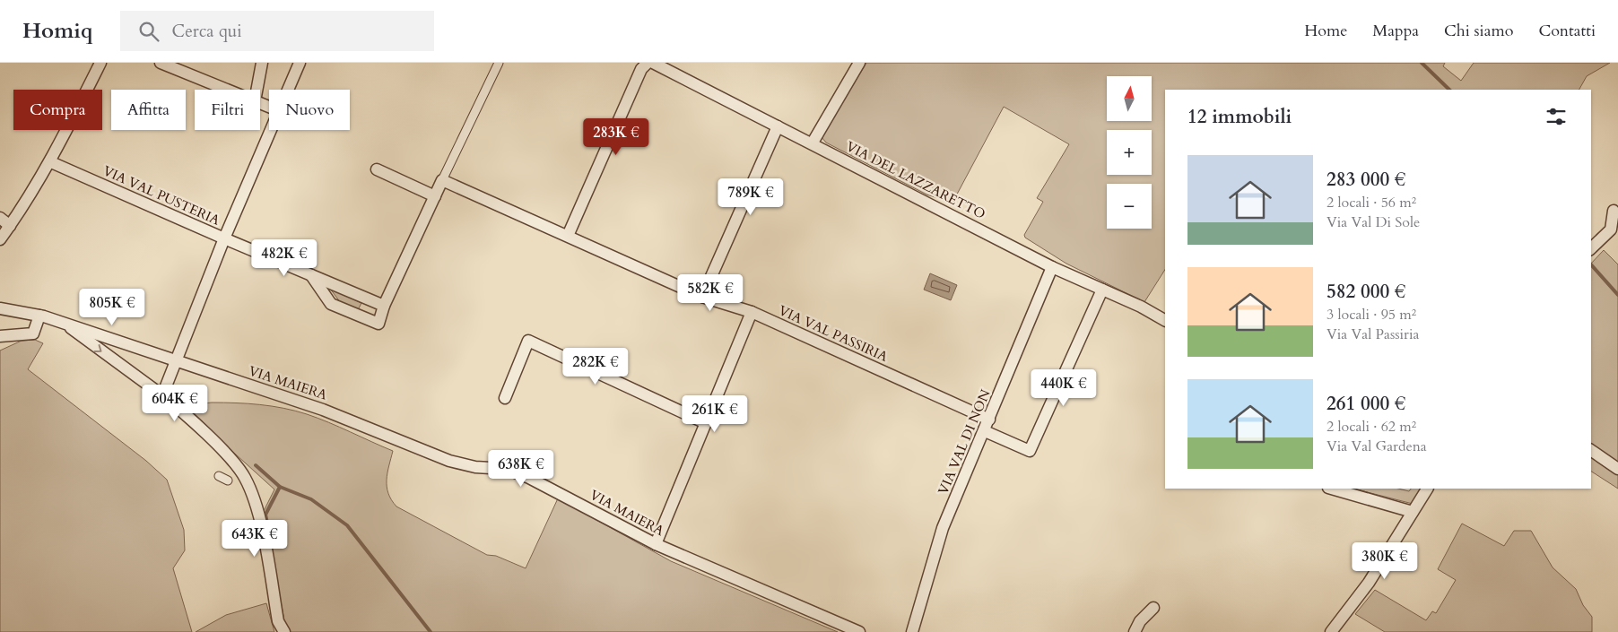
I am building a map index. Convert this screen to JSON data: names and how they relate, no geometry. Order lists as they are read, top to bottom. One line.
{"streets":{"street":["VIA DEL LAZZARETTO","VIA VAL PUSTERIA","VIA VAL PASSIRIA","VIA MAIERA","VIA VAL DI NON"]},"crossings":[["VIA DEL LAZZARETTO","VIA VAL DI NON"],["VIA VAL PASSIRIA","VIA VAL DI NON"]],"north":"top","page":{"header":"Homiq","search":"Cerca qui","nav":["Home","Mappa","Chi siamo","Contatti"],"map_buttons":["+","−"],"chip":["Compra","Affitta","Filtri","Nuovo"],"heading":"12 immobili","price":["283K €","789K €","482K €","582K €","805K €","282K €","440K €","604K €","261K €","638K €","643K €","380K €"],"list":[{"name":"283 000 €","note":"2 locali · 56 m² · Via Val Di Sole"},{"name":"582 000 €","note":"3 locali · 95 m² · Via Val Passiria"},{"name":"261 000 €","note":"2 locali · 62 m² · Via Val Gardena"}]}}
